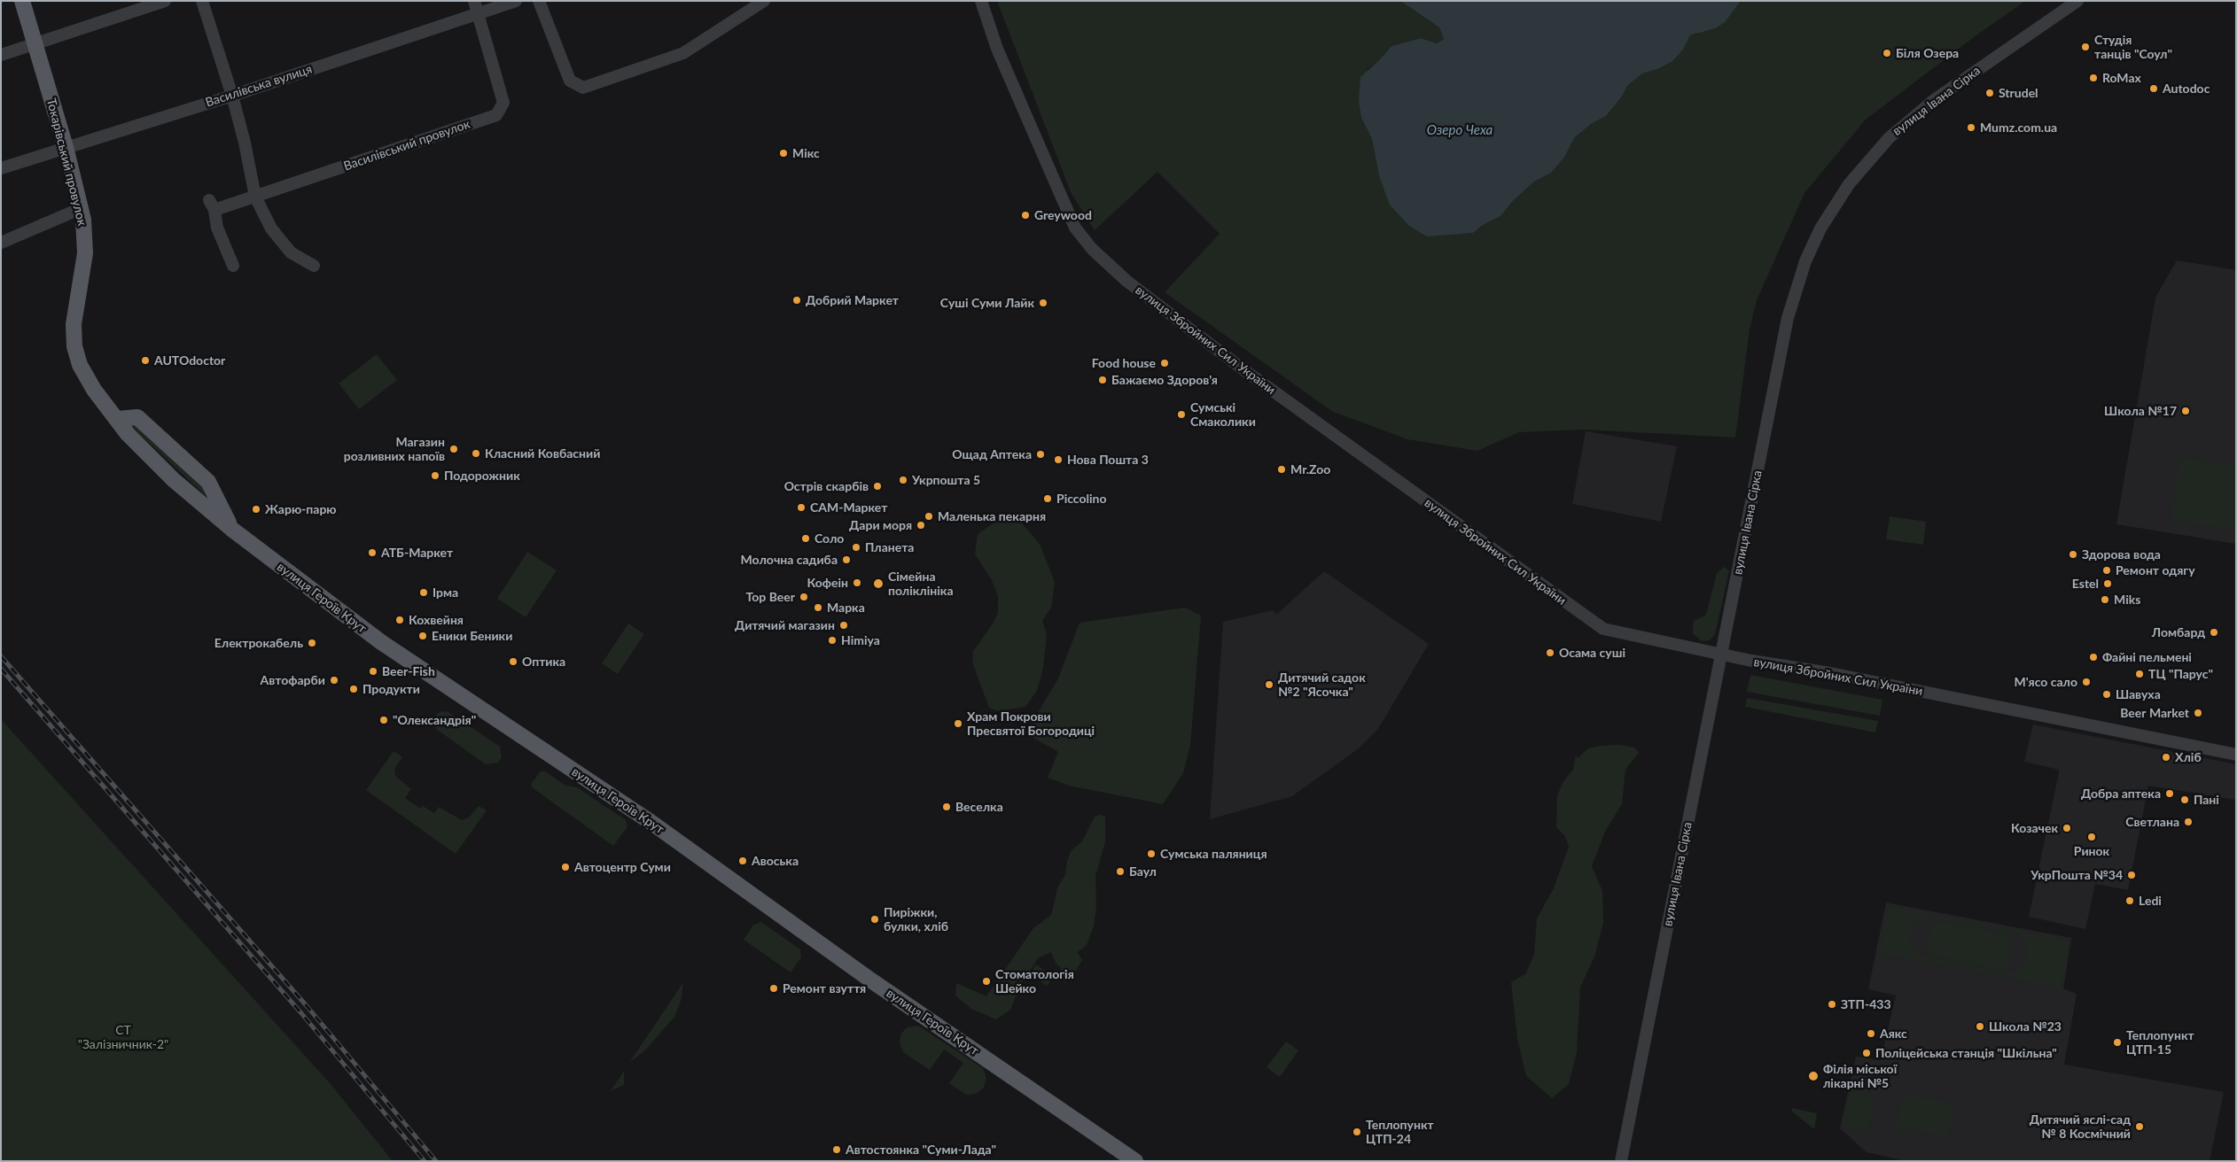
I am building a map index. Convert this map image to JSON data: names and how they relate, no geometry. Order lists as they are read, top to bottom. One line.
{"streets":{"main road":["Токарівський провулок","вулиця Героїв Крут"],"street":["Василівська вулиця","вулиця Івана Сірка","Василівський провулок","вулиця Збройних Сил України"]},"crossings":[["Василівська вулиця","Василівський провулок"],["Василівська вулиця","Токарівський провулок"],["вулиця Івана Сірка","вулиця Збройних Сил України"],["Токарівський провулок","вулиця Героїв Крут"]],"water":["Озеро Чеха"],"parks":["СТ \"Залізничник-2\""],"places":["Студія танців \"Соул\"","Біля Озера","RoMax","Autodoc","Strudel","Mumz.com.ua","Мікс","Greywood","Добрий Маркет","Суші Суми Лайк","AUTOdoctor","Food house","Бажаємо Здоров'я","Школа №17","Сумські Смаколики","Магазин розливних напоїв","Класний Ковбасний","Ощад Аптека","Нова Пошта 3","Mr.Zoo","Подорожник","Укрпошта 5","Острів скарбів","Piccolino","САМ-Маркет","Жарю-парю","Маленька пекарня","Дари моря","Соло","Планета","АТБ-Маркет","Здорова вода","Молочна садиба","Ремонт одягу","Кофеін","Сімейна поліклініка","Estel","Ірма","Top Beer","Miks","Марка","Кохвейня","Дитячий магазин","Ломбард","Еники Беники","Himiya","Електрокабель","Осама суші","Файні пельмені","Оптика","Beer-Fish","ТЦ \"Парус\"","Автофарби","М'ясо сало","Дитячий садок №2 \"Ясочка\"","Продукти","Шавуха","Beer Market","\"Олександрія\"","Храм Покрови Пресвятої Богородиці","Хліб","Добра аптека","Пані","Веселка","Светлана","Козачек","Ринок","Сумська паляниця","Авоська","Автоцентр Суми","Баул","УкрПошта №34","Ledi","Пиріжки, булки, хліб","Стоматологія Шейко","Ремонт взуття","ЗТП-433","Школа №23","Аякс","Теплопункт ЦТП-15","Поліцейська станція \"Шкільна\"","Філія міської лікарні №5","Дитячий яслі-сад № 8 Космічний","Теплопункт ЦТП-24","Автостоянка \"Суми-Лада\""]}
